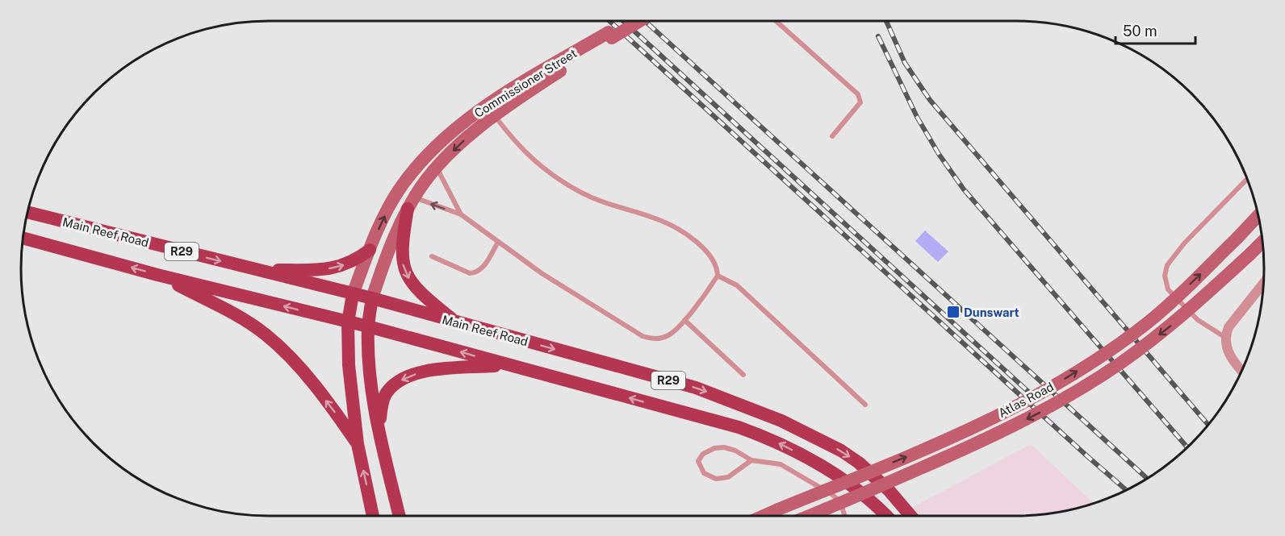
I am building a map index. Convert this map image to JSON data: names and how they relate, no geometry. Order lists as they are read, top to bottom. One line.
{"streets":{"main road":["Commissioner Street","Main Reef Road","R29","Atlas Road"]},"crossings":[["Commissioner Street","Main Reef Road"],["Commissioner Street","R29"]],"places":{"transit":["Dunswart"]},"scale_bar":"50 m"}
